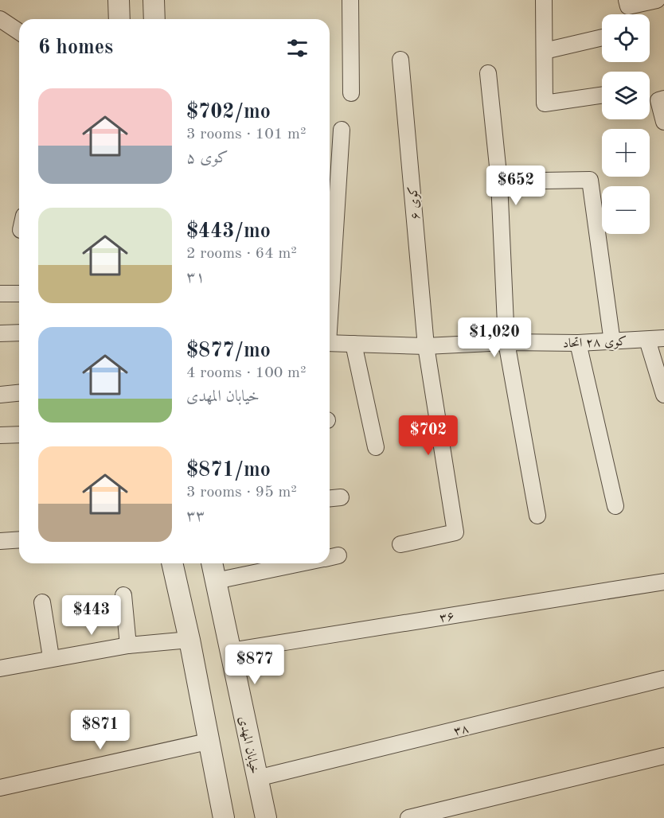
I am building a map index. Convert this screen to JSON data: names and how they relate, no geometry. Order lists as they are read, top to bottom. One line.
{"streets":{"street":["کوی ۶","کوی ۲۸ اتحاد","۳۶","۳۸","خیابان المهدی"]},"crossings":[["کوی ۶","کوی ۲۸ اتحاد"],["۳۶","خیابان المهدی"],["۳۸","خیابان المهدی"]],"page":{"map_buttons":["+","−"],"heading":"6 homes","list":[{"name":"$702/mo","note":"3 rooms · 101 m² · کوی ۵"},{"name":"$443/mo","note":"2 rooms · 64 m² · ۳۱"},{"name":"$877/mo","note":"4 rooms · 100 m² · خیابان المهدی"},{"name":"$871/mo","note":"3 rooms · 95 m² · ۳۳"}],"price":["$652","$1,020","$702","$443","$877","$871"]}}
